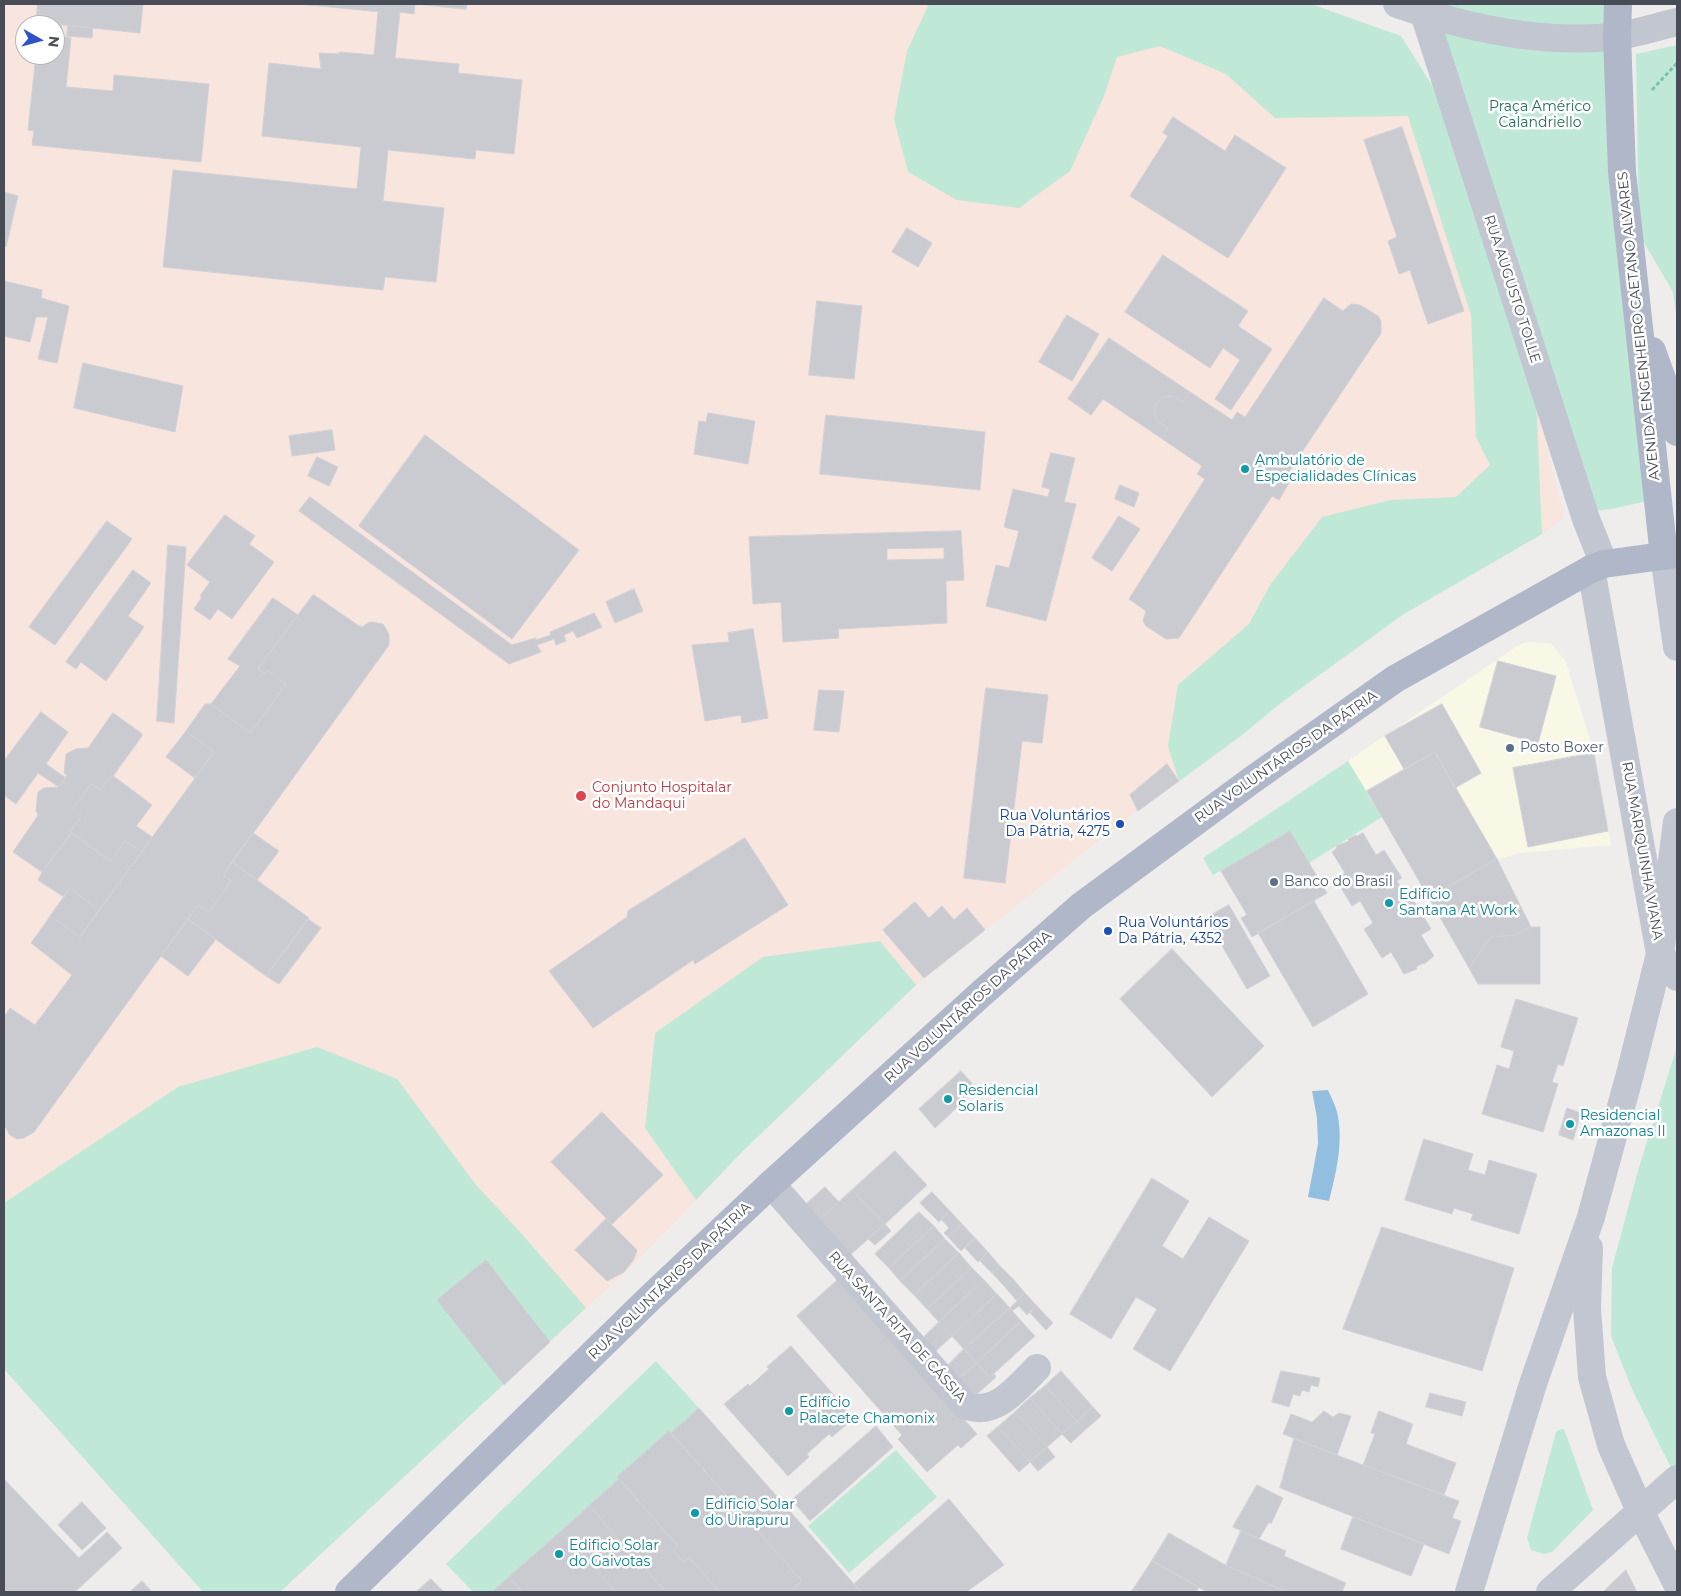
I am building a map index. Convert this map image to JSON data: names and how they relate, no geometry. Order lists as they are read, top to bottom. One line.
{"streets":{"main road":["AVENIDA ENGENHEIRO CAETANO ALVARES","RUA VOLUNTÁRIOS DA PÁTRIA"],"street":["RUA AUGUSTO TOLLE","RUA MARIQUINHA VIANA","RUA SANTA RITA DE CÁSSIA"]},"crossings":[["RUA AUGUSTO TOLLE","RUA VOLUNTÁRIOS DA PÁTRIA"],["RUA AUGUSTO TOLLE","RUA MARIQUINHA VIANA"],["AVENIDA ENGENHEIRO CAETANO ALVARES","RUA VOLUNTÁRIOS DA PÁTRIA"],["RUA VOLUNTÁRIOS DA PÁTRIA","RUA MARIQUINHA VIANA"],["RUA VOLUNTÁRIOS DA PÁTRIA","RUA SANTA RITA DE CÁSSIA"]],"parks":["Praça Américo Calandriello"],"places":["Ambulatório de Especialidades Clínicas","Posto Boxer","Conjunto Hospitalar do Mandaqui","Rua Voluntários Da Pátria, 4275","Banco do Brasil","Edifício Santana At Work","Rua Voluntários Da Pátria, 4352","Residencial Solaris","Residencial Amazonas II","Edifício Palacete Chamonix","Edificio Solar do Uirapuru","Edificio Solar do Gaivotas"],"north":"right"}
